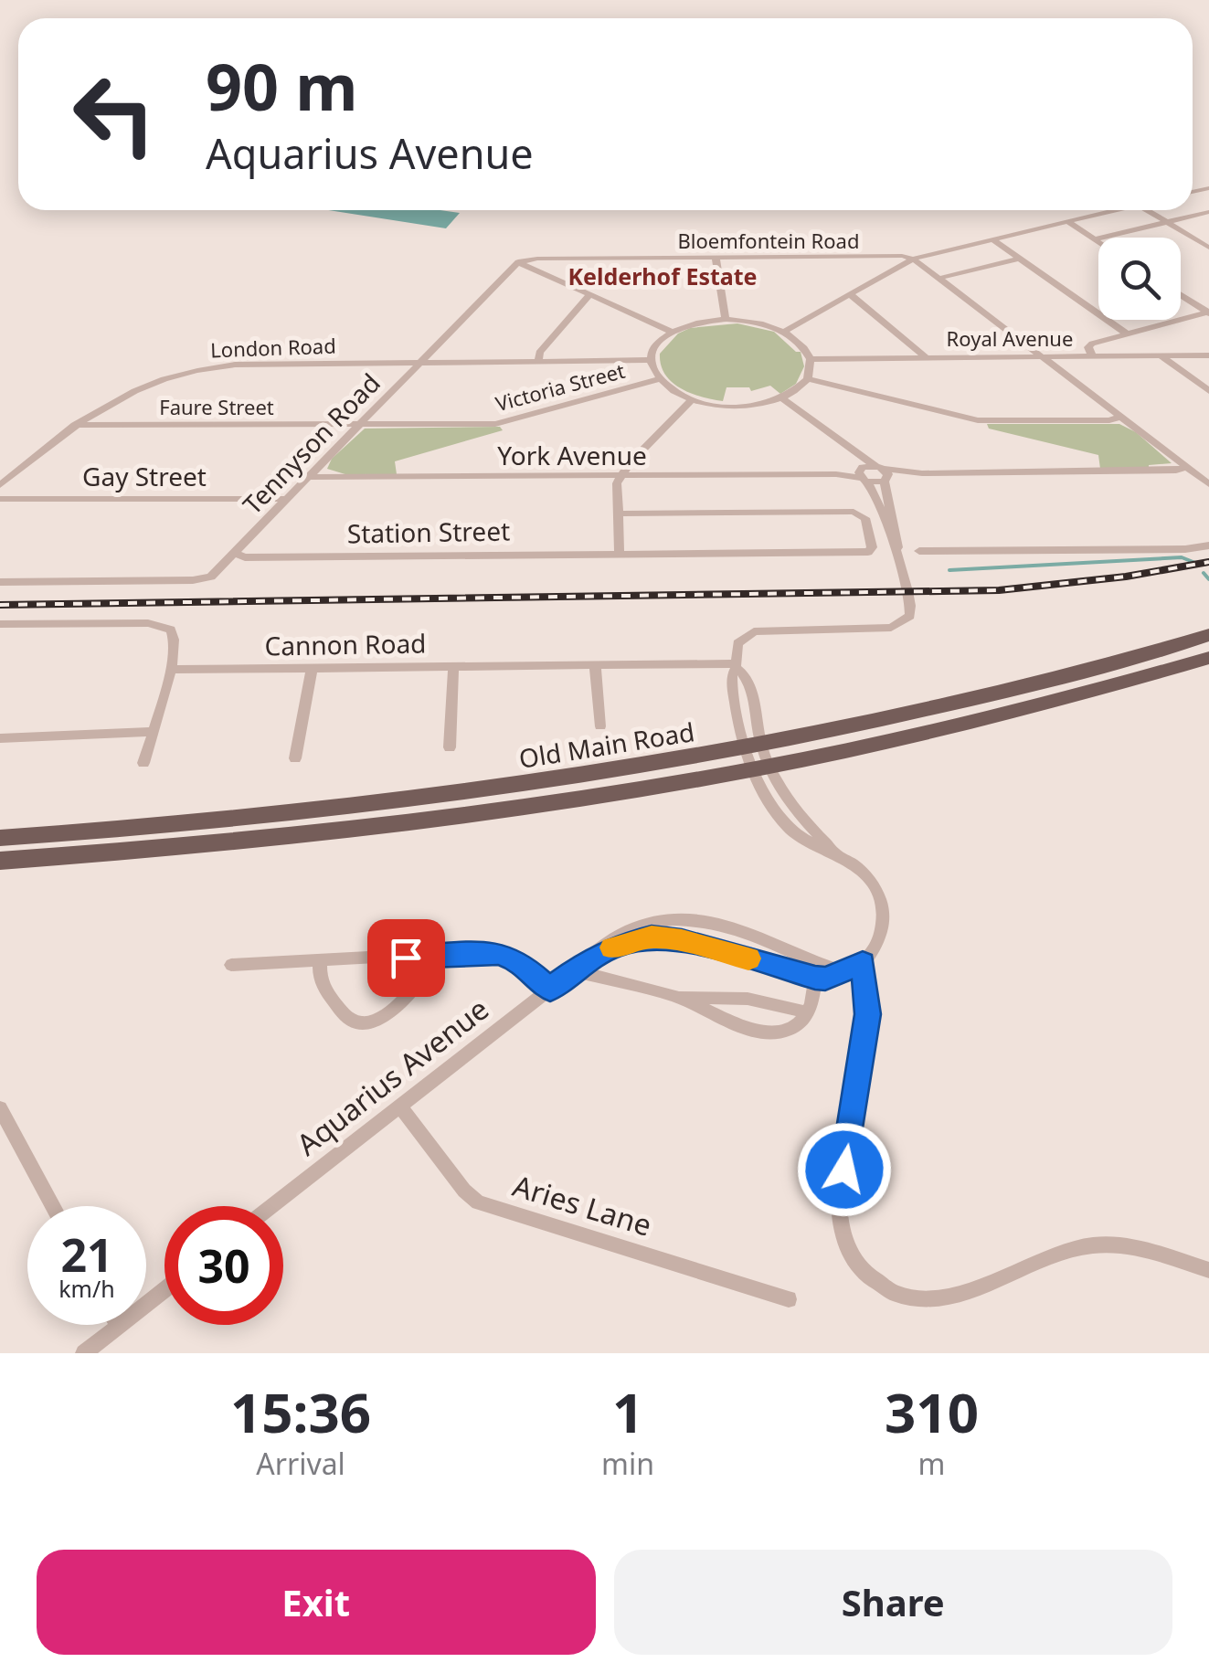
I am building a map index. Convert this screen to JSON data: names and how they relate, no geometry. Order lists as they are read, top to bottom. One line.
{"streets":{"main road":["Old Main Road"],"street":["Bloemfontein Road","Royal Avenue","London Road","Victoria Street","Faure Street","Tennyson Road","York Avenue","Gay Street","Station Street","Cannon Road","Aquarius Avenue","Aries Lane"]},"crossings":[["London Road","Faure Street"],["London Road","Tennyson Road"],["Victoria Street","Faure Street"],["Victoria Street","Tennyson Road"],["Faure Street","Tennyson Road"],["Tennyson Road","York Avenue"],["Tennyson Road","Gay Street"],["Tennyson Road","Station Street"],["Aquarius Avenue","Aries Lane"]],"districts":["Kelderhof Estate"],"page":{"turn":["90 m","Aquarius Avenue"],"speed":"21 km/h","limit":"30","eta":["15:36","Arrival","1","min","310","m"],"buttons":["Exit","Share"]}}
